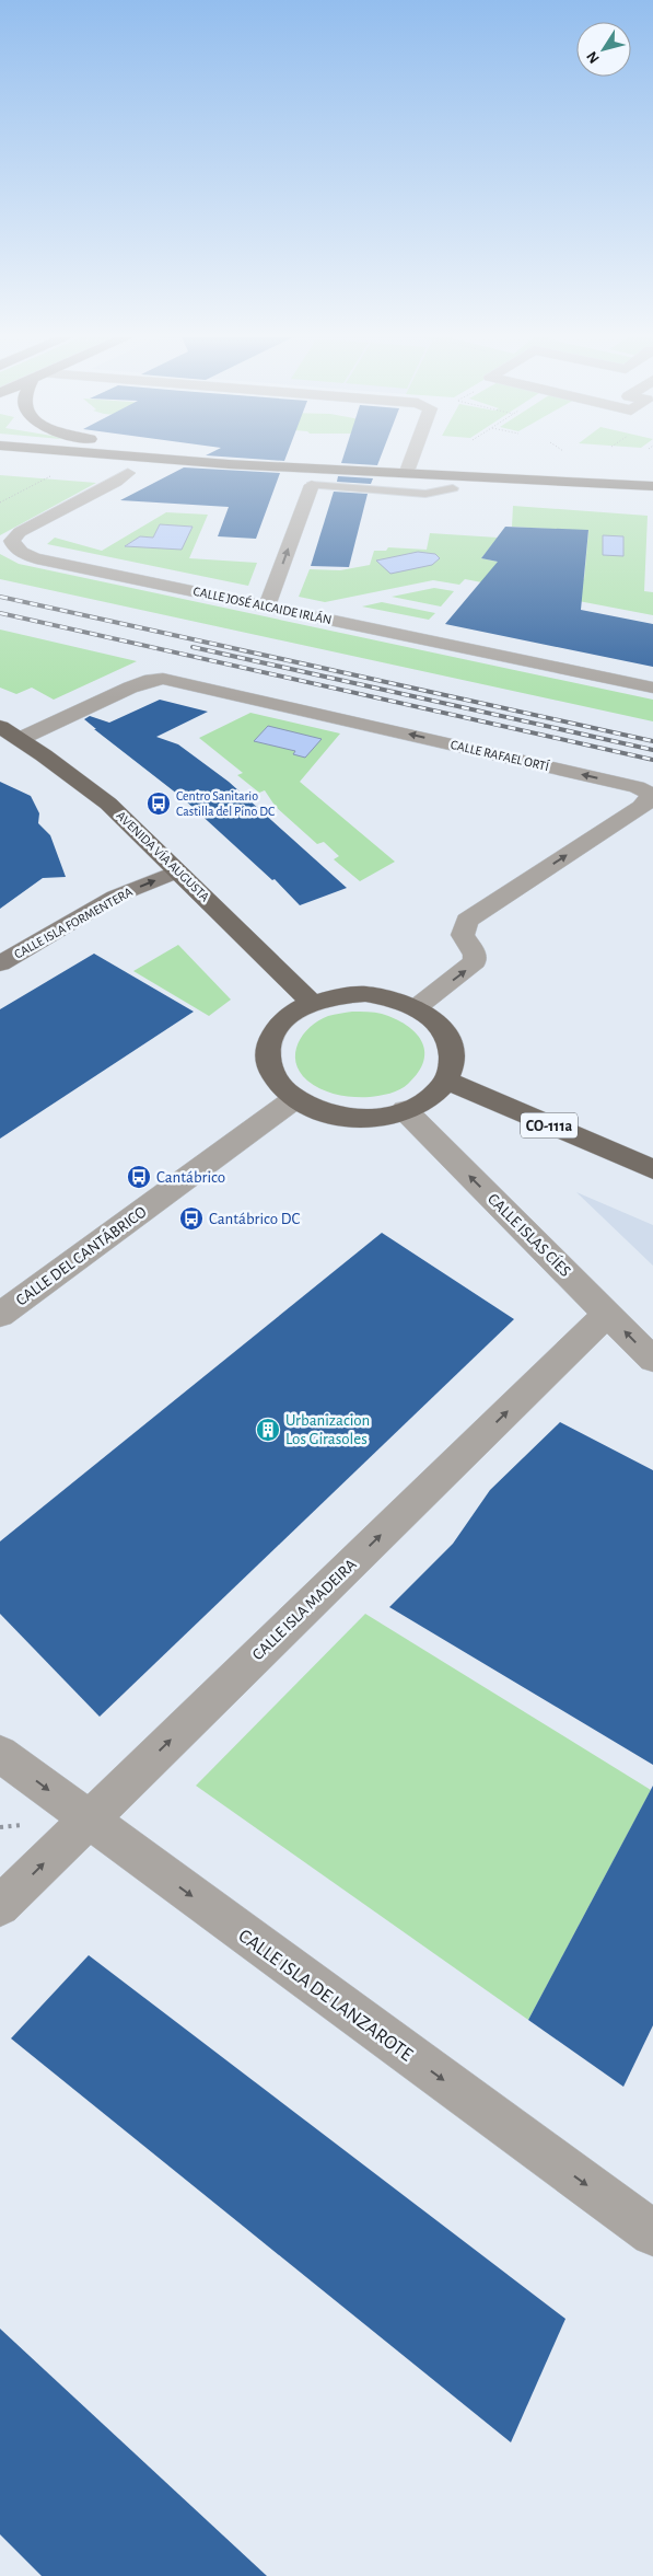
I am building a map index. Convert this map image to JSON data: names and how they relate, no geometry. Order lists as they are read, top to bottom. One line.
{"streets":{"main road":["AVENIDA VÍA AUGUSTA","CALLE ISLA FORMENTERA","CO-111a"],"street":["CALLE JOSÉ ALCAIDE IRLÁN","CALLE RAFAEL ORTÍ","CALLE ISLAS CÍES","CALLE DEL CANTÁBRICO","CALLE ISLA MADEIRA","CALLE ISLA DE LANZAROTE"]},"crossings":[["CALLE RAFAEL ORTÍ","AVENIDA VÍA AUGUSTA"],["CALLE RAFAEL ORTÍ","CO-111a"],["CALLE RAFAEL ORTÍ","CALLE ISLAS CÍES"],["CALLE RAFAEL ORTÍ","CALLE DEL CANTÁBRICO"],["AVENIDA VÍA AUGUSTA","CALLE ISLA FORMENTERA"],["AVENIDA VÍA AUGUSTA","CO-111a"],["AVENIDA VÍA AUGUSTA","CALLE ISLAS CÍES"],["AVENIDA VÍA AUGUSTA","CALLE DEL CANTÁBRICO"],["CO-111a","CALLE ISLAS CÍES"],["CO-111a","CALLE DEL CANTÁBRICO"],["CALLE ISLAS CÍES","CALLE DEL CANTÁBRICO"],["CALLE ISLAS CÍES","CALLE ISLA MADEIRA"],["CALLE ISLA MADEIRA","CALLE ISLA DE LANZAROTE"]],"one_way":["CALLE ISLA FORMENTERA","CALLE ISLAS CÍES","CALLE ISLA MADEIRA","CALLE ISLA DE LANZAROTE"],"places":{"bus stop":["Centro Sanitario Castilla del Pino DC","Cantábrico","Cantábrico DC"],"building":["Urbanizacion Los Girasoles"]},"north":"bottom left"}
